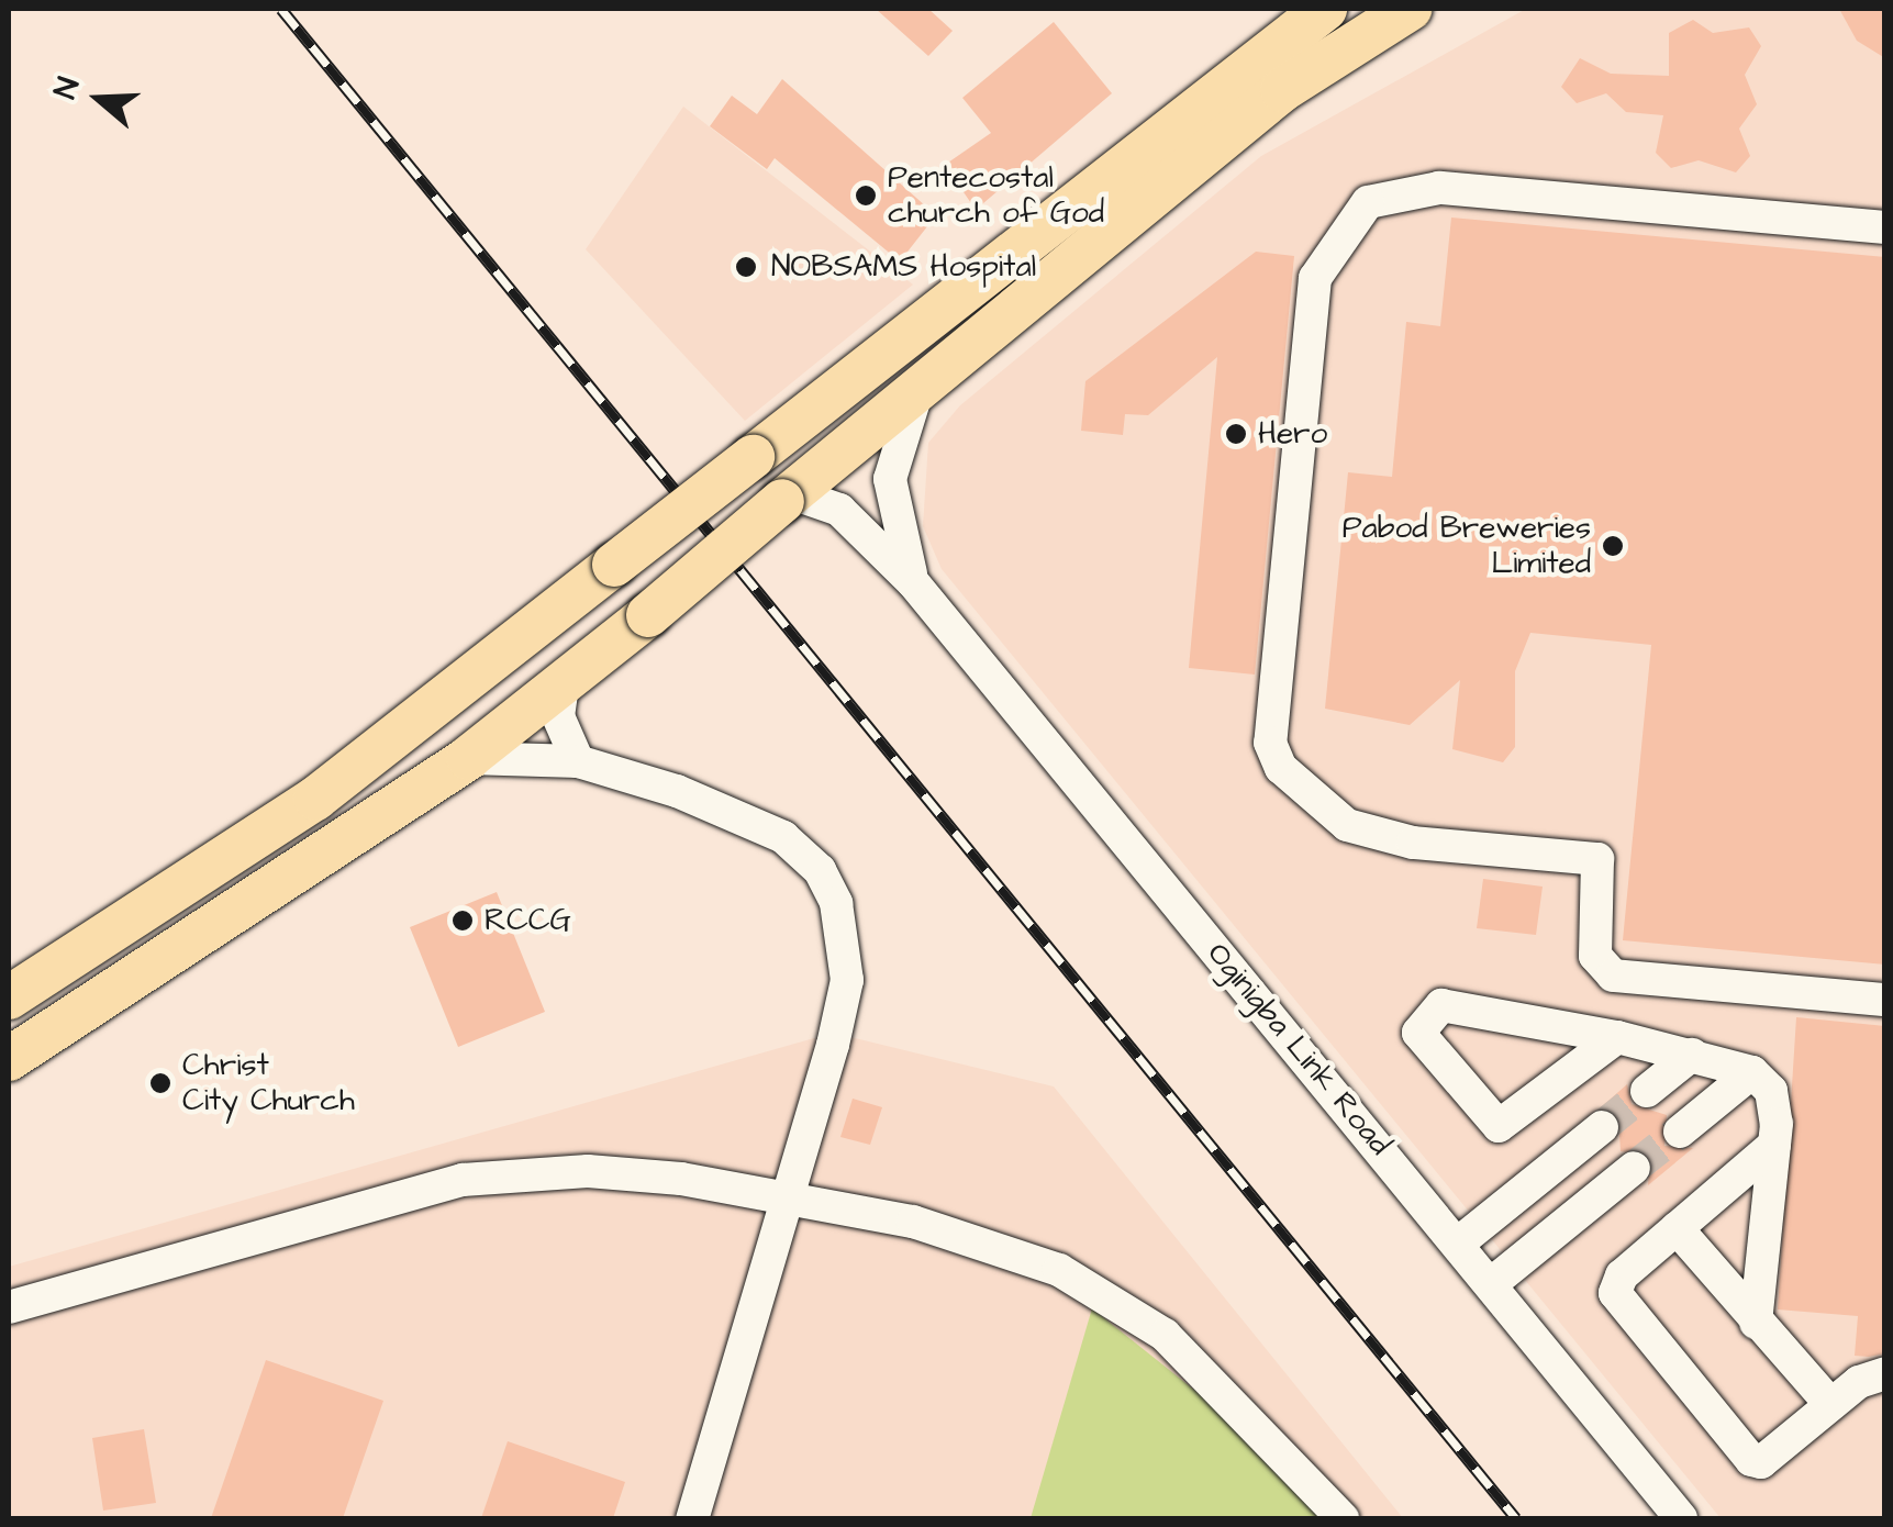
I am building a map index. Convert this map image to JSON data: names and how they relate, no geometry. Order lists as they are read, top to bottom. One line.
{"streets":{"street":["Oginigba Link Road"]},"places":["Pentecostal church of God","NOBSAMS Hospital","Hero","Pabod Breweries Limited","RCCG","Christ City Church"],"north":"left"}
